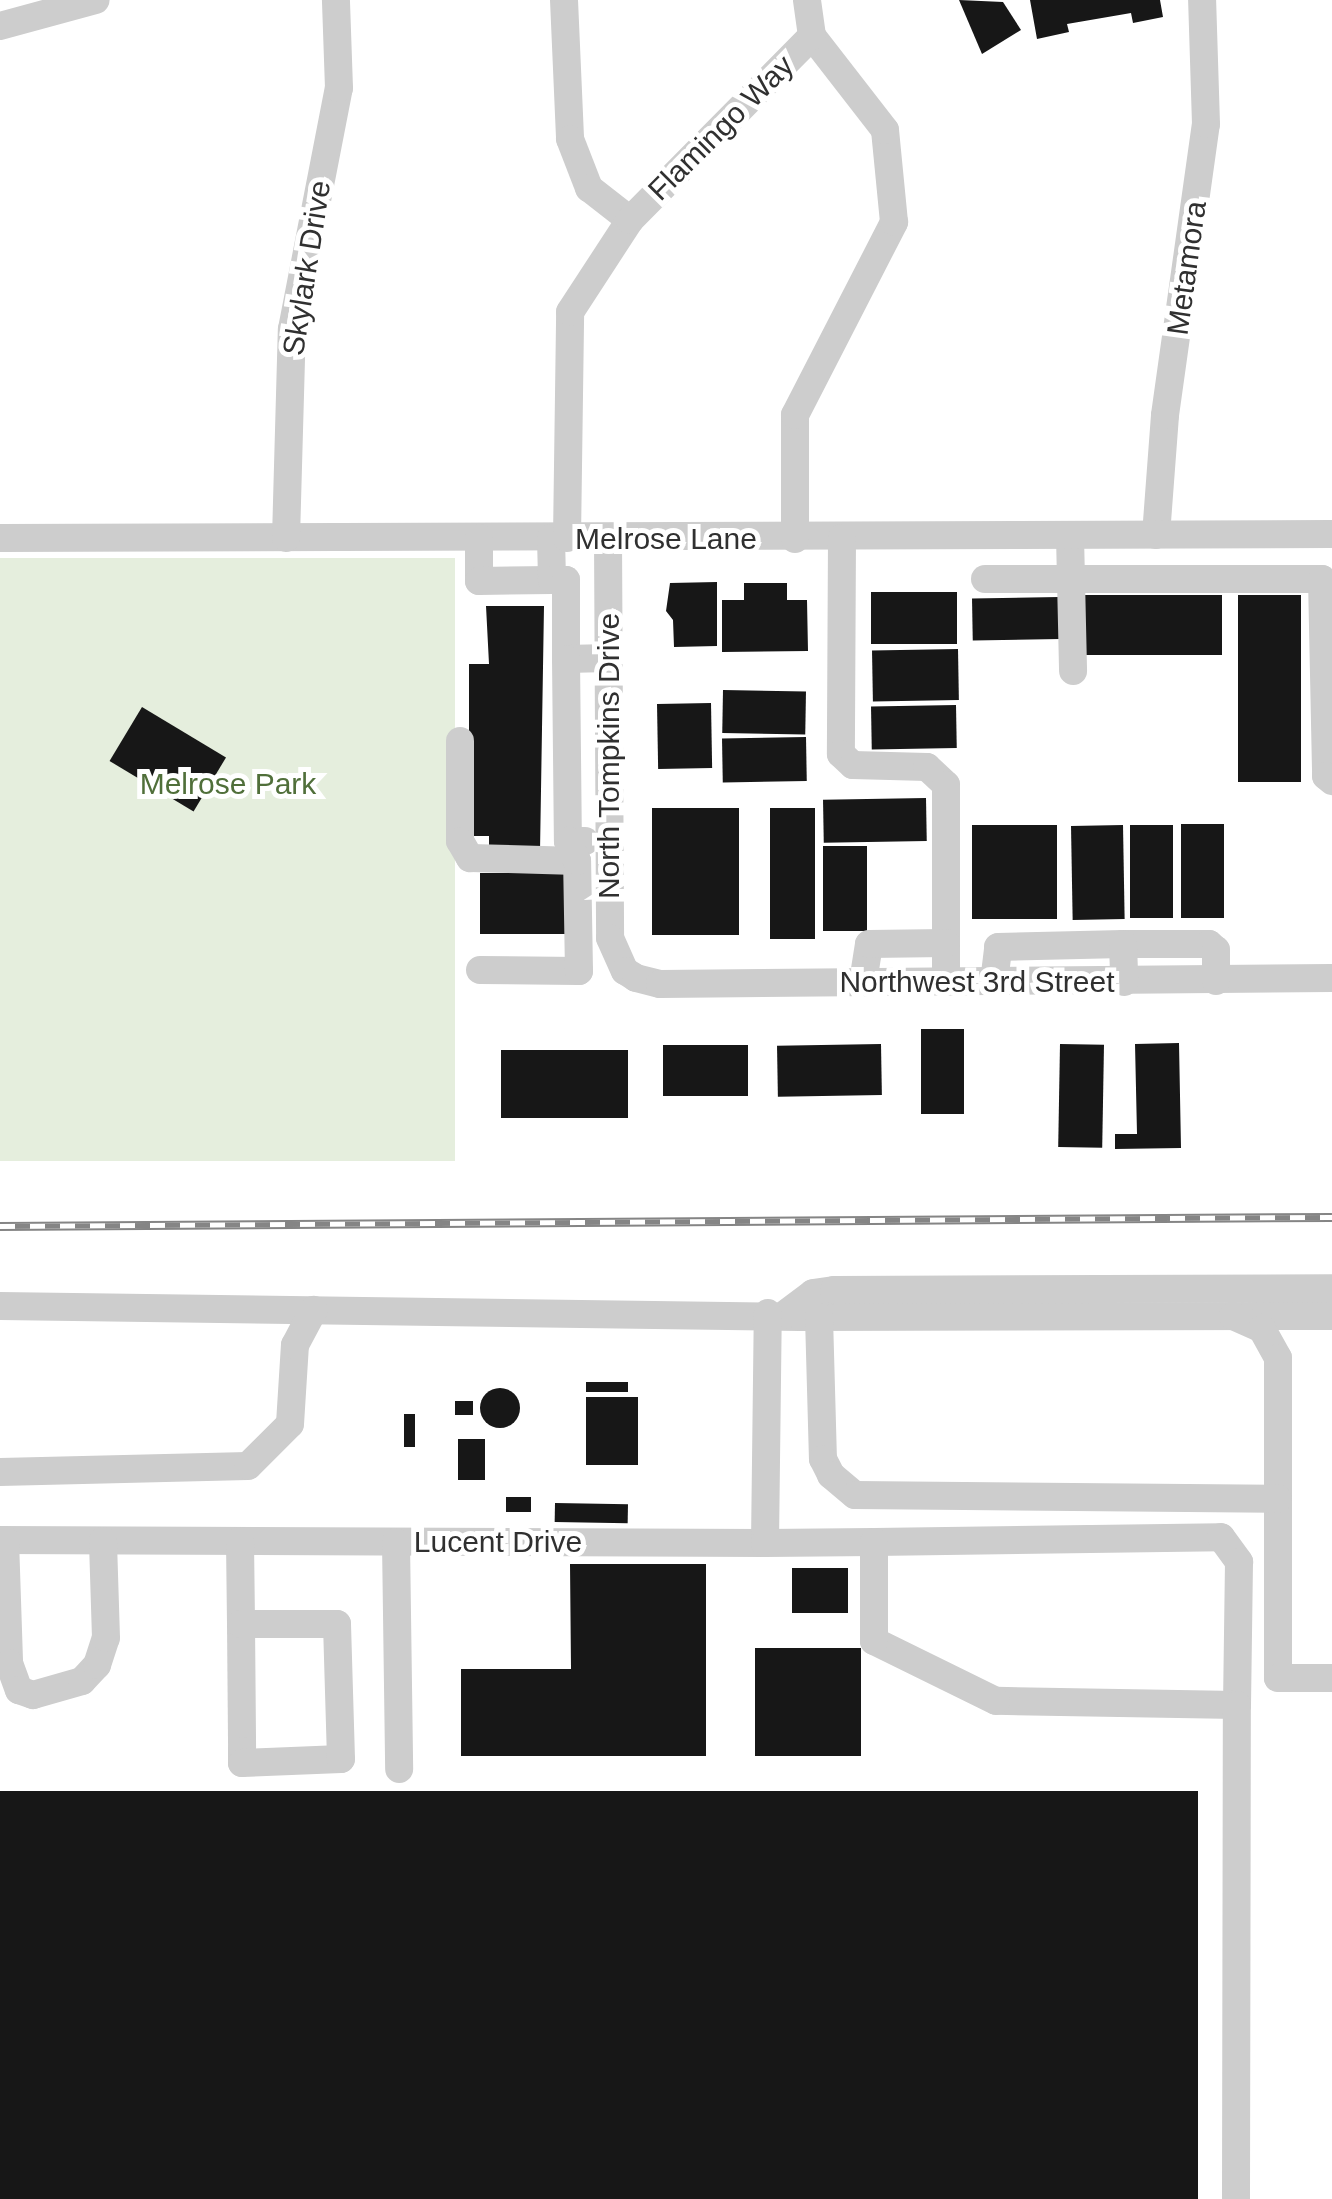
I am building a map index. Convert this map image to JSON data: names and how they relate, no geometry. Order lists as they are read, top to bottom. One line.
{"streets":{"street":["Flamingo Way","Skylark Drive","Metamora","Melrose Lane","North Tompkins Drive","Northwest 3rd Street","Lucent Drive"]},"crossings":[["Skylark Drive","Melrose Lane"],["Metamora","Melrose Lane"],["Melrose Lane","North Tompkins Drive"],["North Tompkins Drive","Northwest 3rd Street"]],"parks":["Melrose Park"]}
